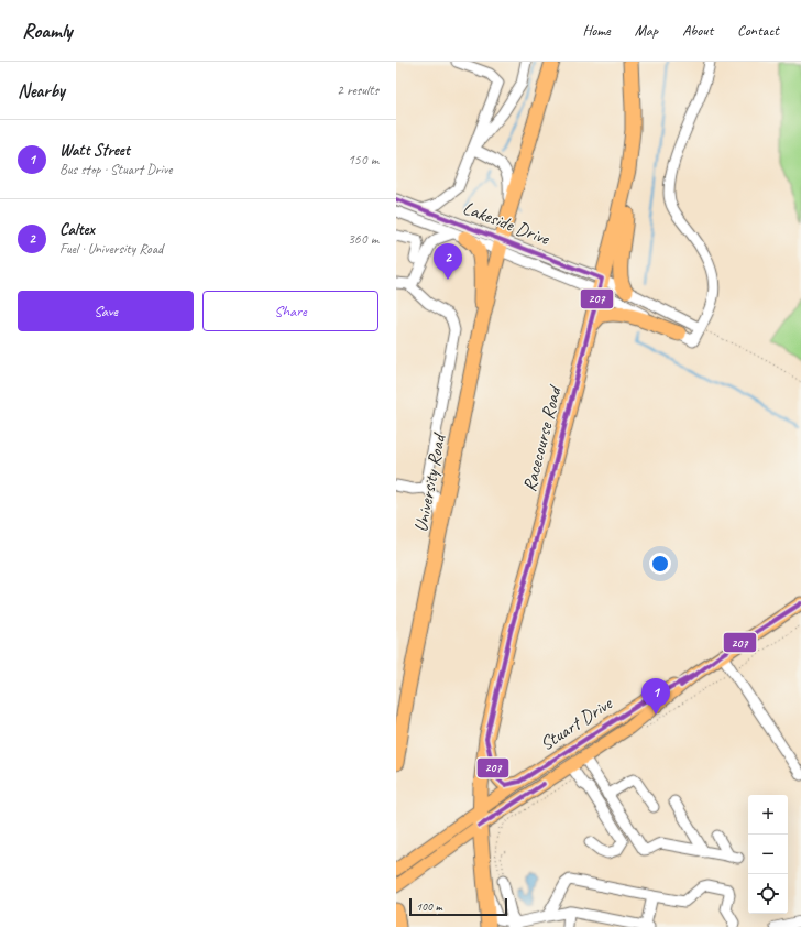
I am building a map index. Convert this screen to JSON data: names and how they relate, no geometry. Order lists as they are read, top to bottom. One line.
{"streets":{"highway":["Racecourse Road","University Road"],"main road":["Stuart Drive"],"street":["Lakeside Drive"]},"crossings":[["Lakeside Drive","Racecourse Road"],["Lakeside Drive","University Road"],["Racecourse Road","Stuart Drive"]],"lines":["transit line 207"],"scale_bar":"100 m","page":{"header":"Roamly","nav":["Home","Map","About","Contact"],"heading":["Nearby","2 results"],"list":[{"mark":"1","name":"Watt Street","note":"Bus stop · Stuart Drive","value":"150 m"},{"mark":"2","name":"Caltex","note":"Fuel · University Road","value":"360 m"}],"pins":["2","1"],"buttons":["Save","Share"],"map_buttons":["+","−"],"scale":"100 m"}}
